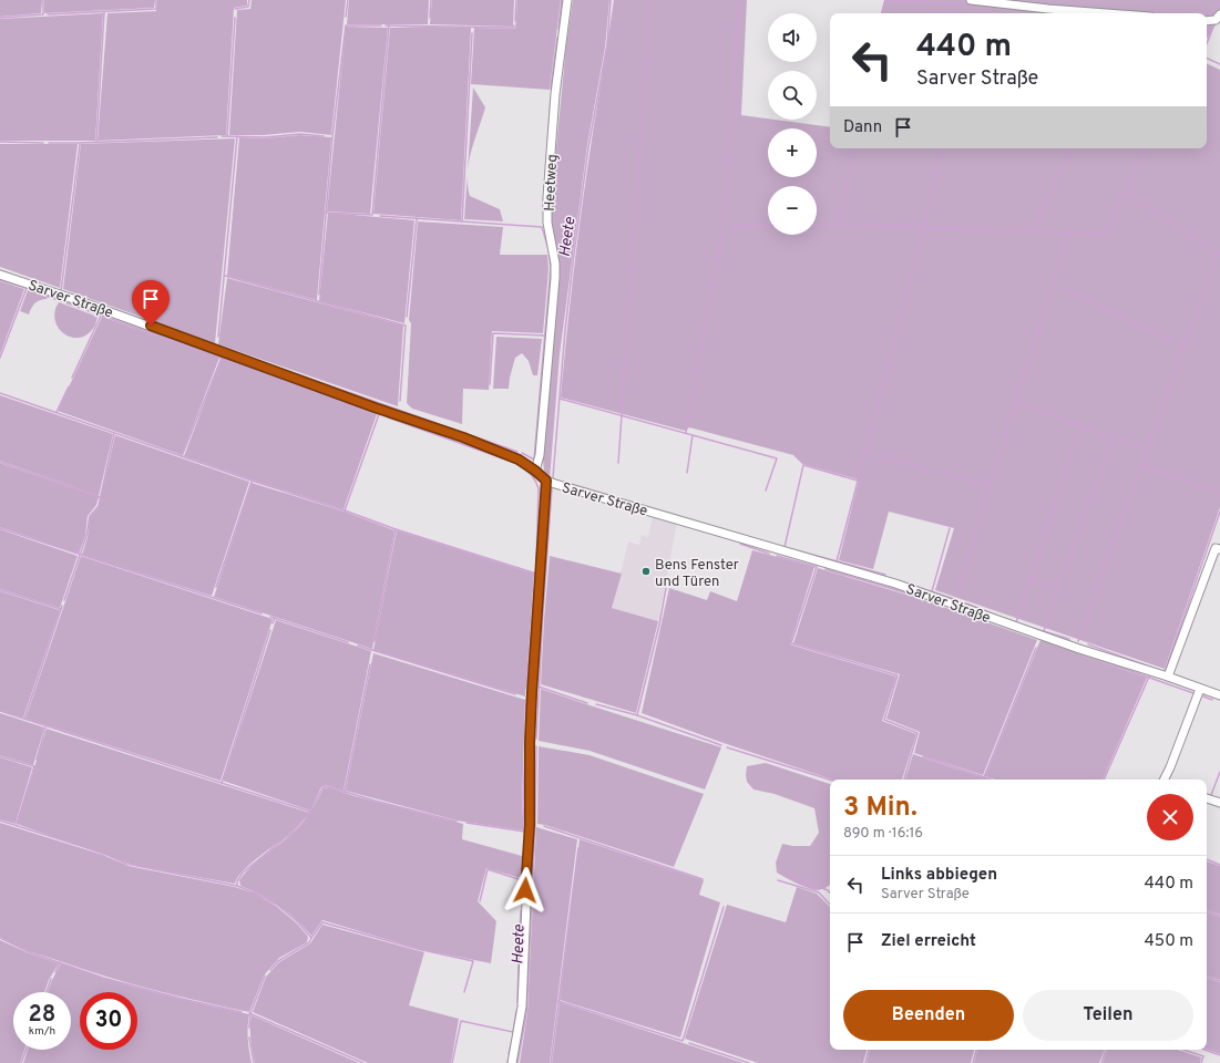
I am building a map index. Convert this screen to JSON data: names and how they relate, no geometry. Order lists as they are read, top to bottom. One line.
{"streets":{"street":["Heetweg","Sarver Straße"]},"crossings":[["Heetweg","Sarver Straße"]],"water":["Heete"],"places":["Bens Fenster und Türen"],"page":{"map_buttons":["+","−"],"turn":["440 m","Sarver Straße"],"then":"Dann","heading":["3 Min.","890 m · 16:16"],"list":[{"name":"Links abbiegen","note":"Sarver Straße","value":"440 m"},{"name":"Ziel erreicht","value":"450 m"}],"buttons":["Beenden","Teilen"],"speed":"28 km/h","limit":"30"}}
